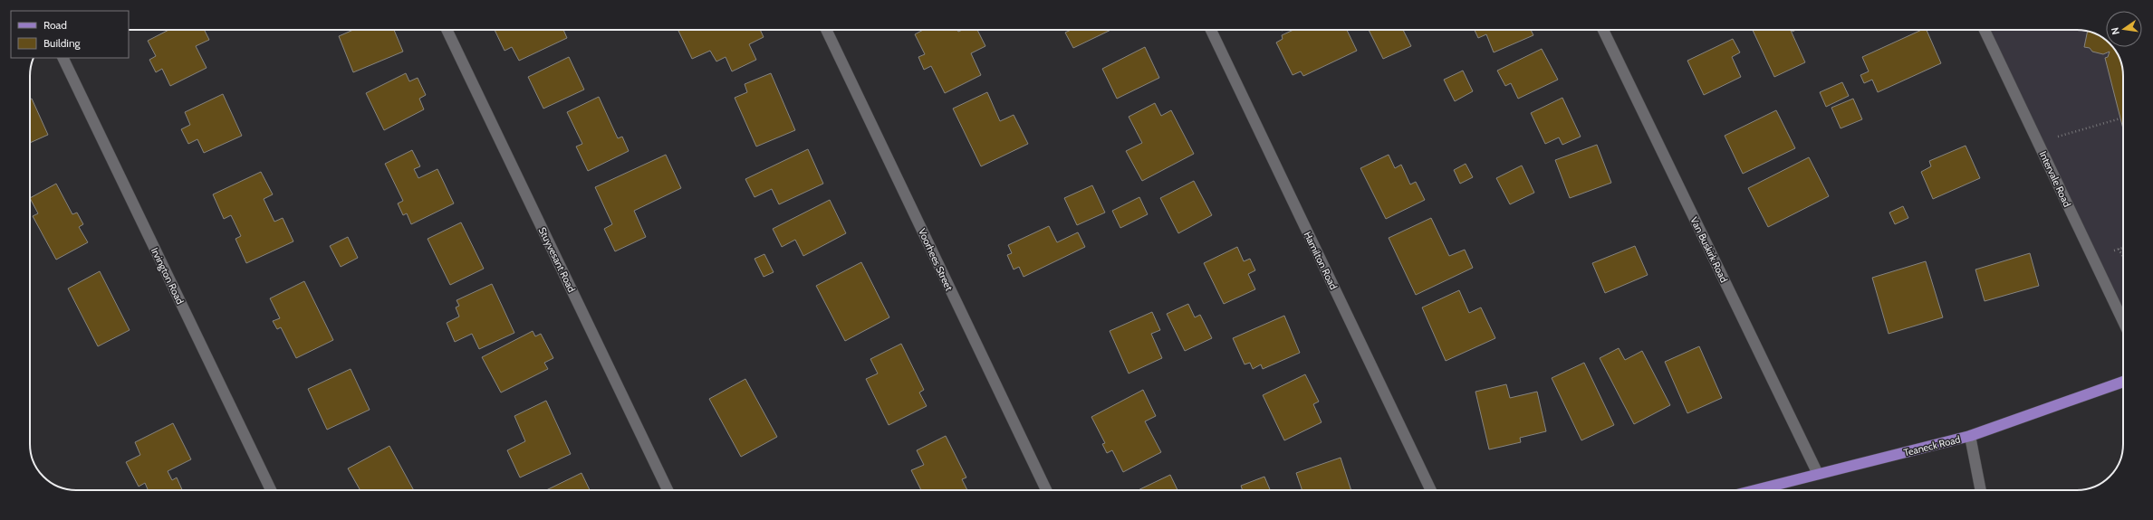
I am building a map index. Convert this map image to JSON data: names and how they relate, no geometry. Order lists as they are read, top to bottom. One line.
{"streets":{"main road":["Teaneck Road"],"street":["Intervale Road","Van Buskirk Road","Stuyvesant Road","Voorhees Street","Hamilton Road","Irvington Road"]},"crossings":[["Van Buskirk Road","Teaneck Road"]],"legend":["Road","Building"],"north":"left"}
